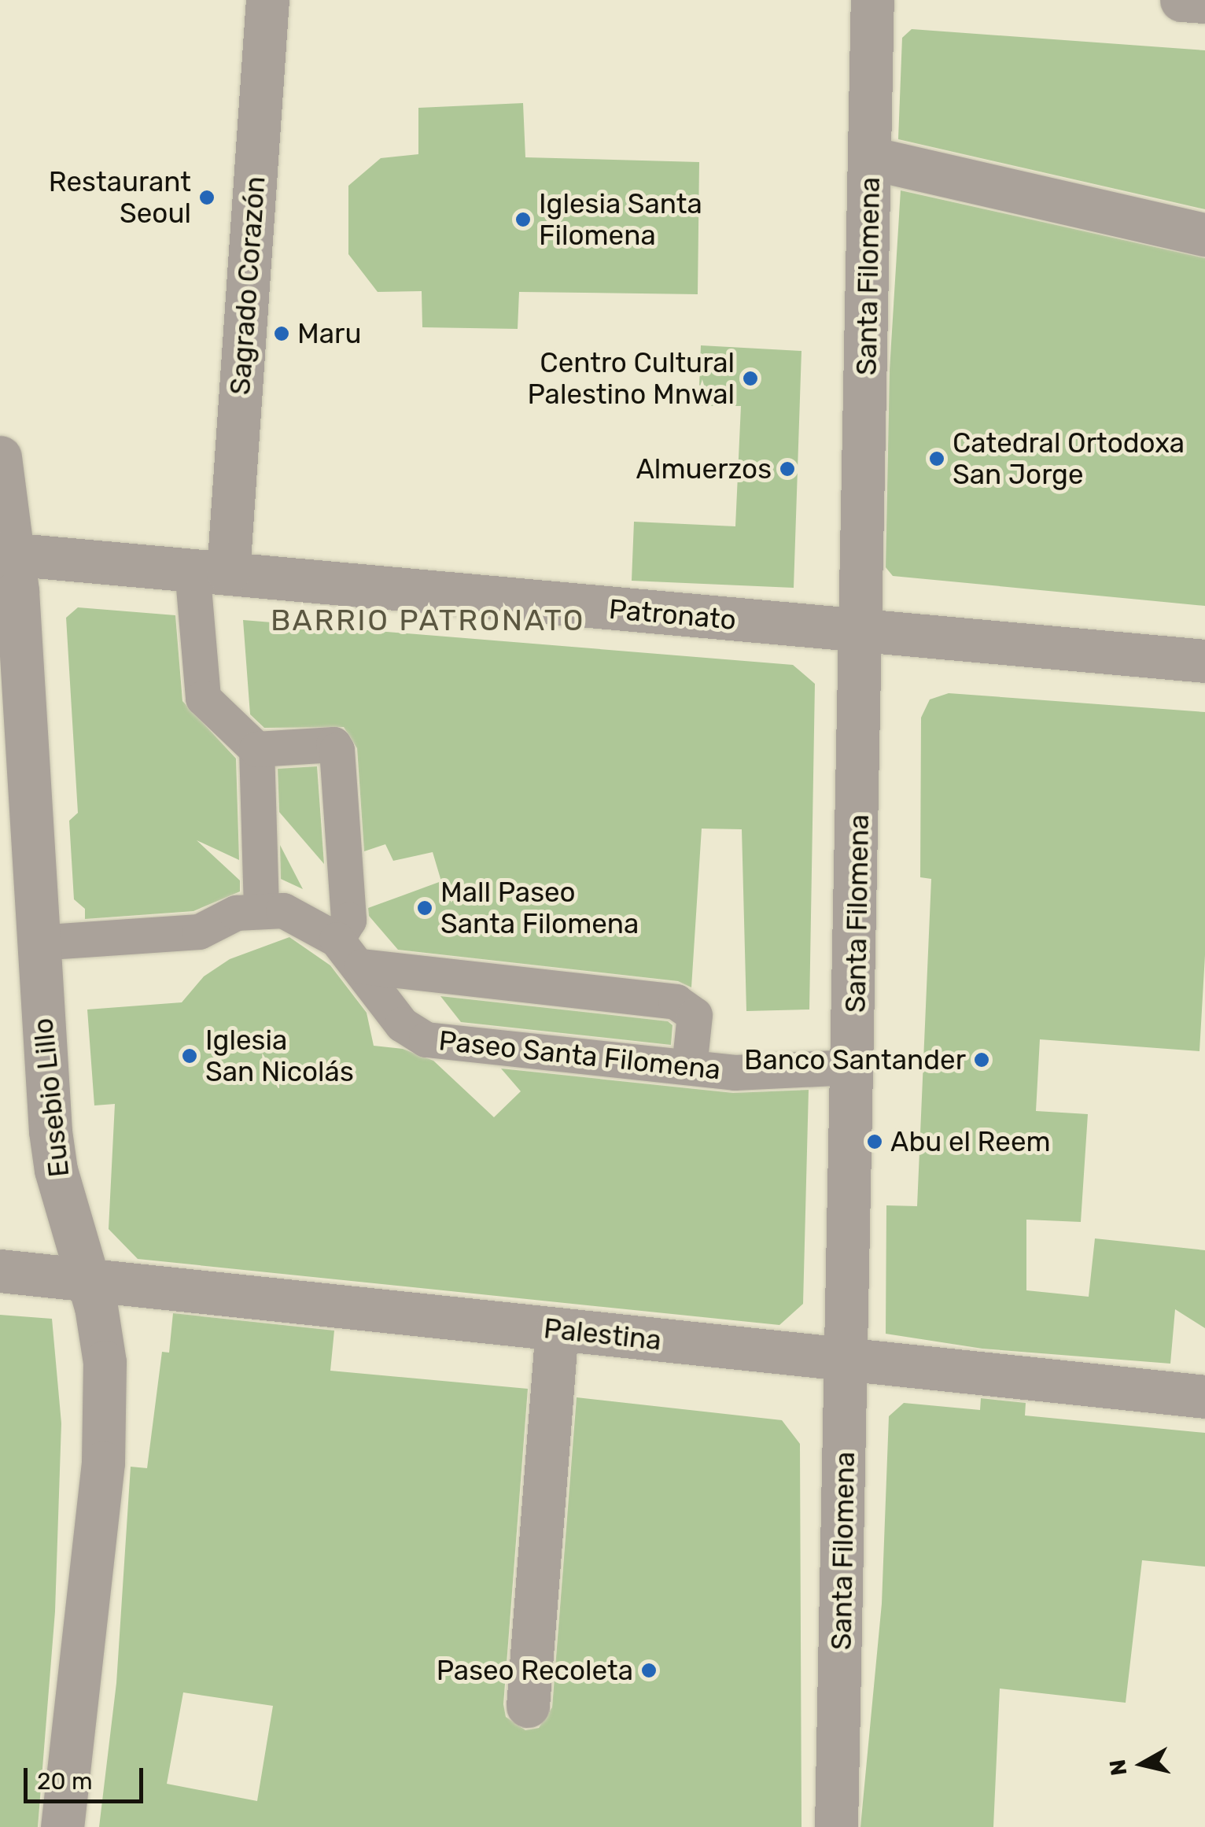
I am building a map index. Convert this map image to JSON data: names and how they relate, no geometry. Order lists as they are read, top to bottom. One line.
{"streets":{"street":["Santa Filomena","Sagrado Corazón","Patronato","Paseo Santa Filomena","Eusebio Lillo","Palestina"]},"crossings":[["Santa Filomena","Patronato"],["Santa Filomena","Paseo Santa Filomena"],["Santa Filomena","Palestina"],["Sagrado Corazón","Patronato"],["Patronato","Eusebio Lillo"],["Paseo Santa Filomena","Eusebio Lillo"],["Eusebio Lillo","Palestina"]],"districts":["BARRIO PATRONATO"],"places":["Restaurant Seoul","Iglesia Santa Filomena","Maru","Centro Cultural Palestino Mnwal","Catedral Ortodoxa San Jorge","Almuerzos","Mall Paseo Santa Filomena","Iglesia San Nicolás","Banco Santander","Abu el Reem","Paseo Recoleta"],"scale_bar":"20 m","north":"left"}
